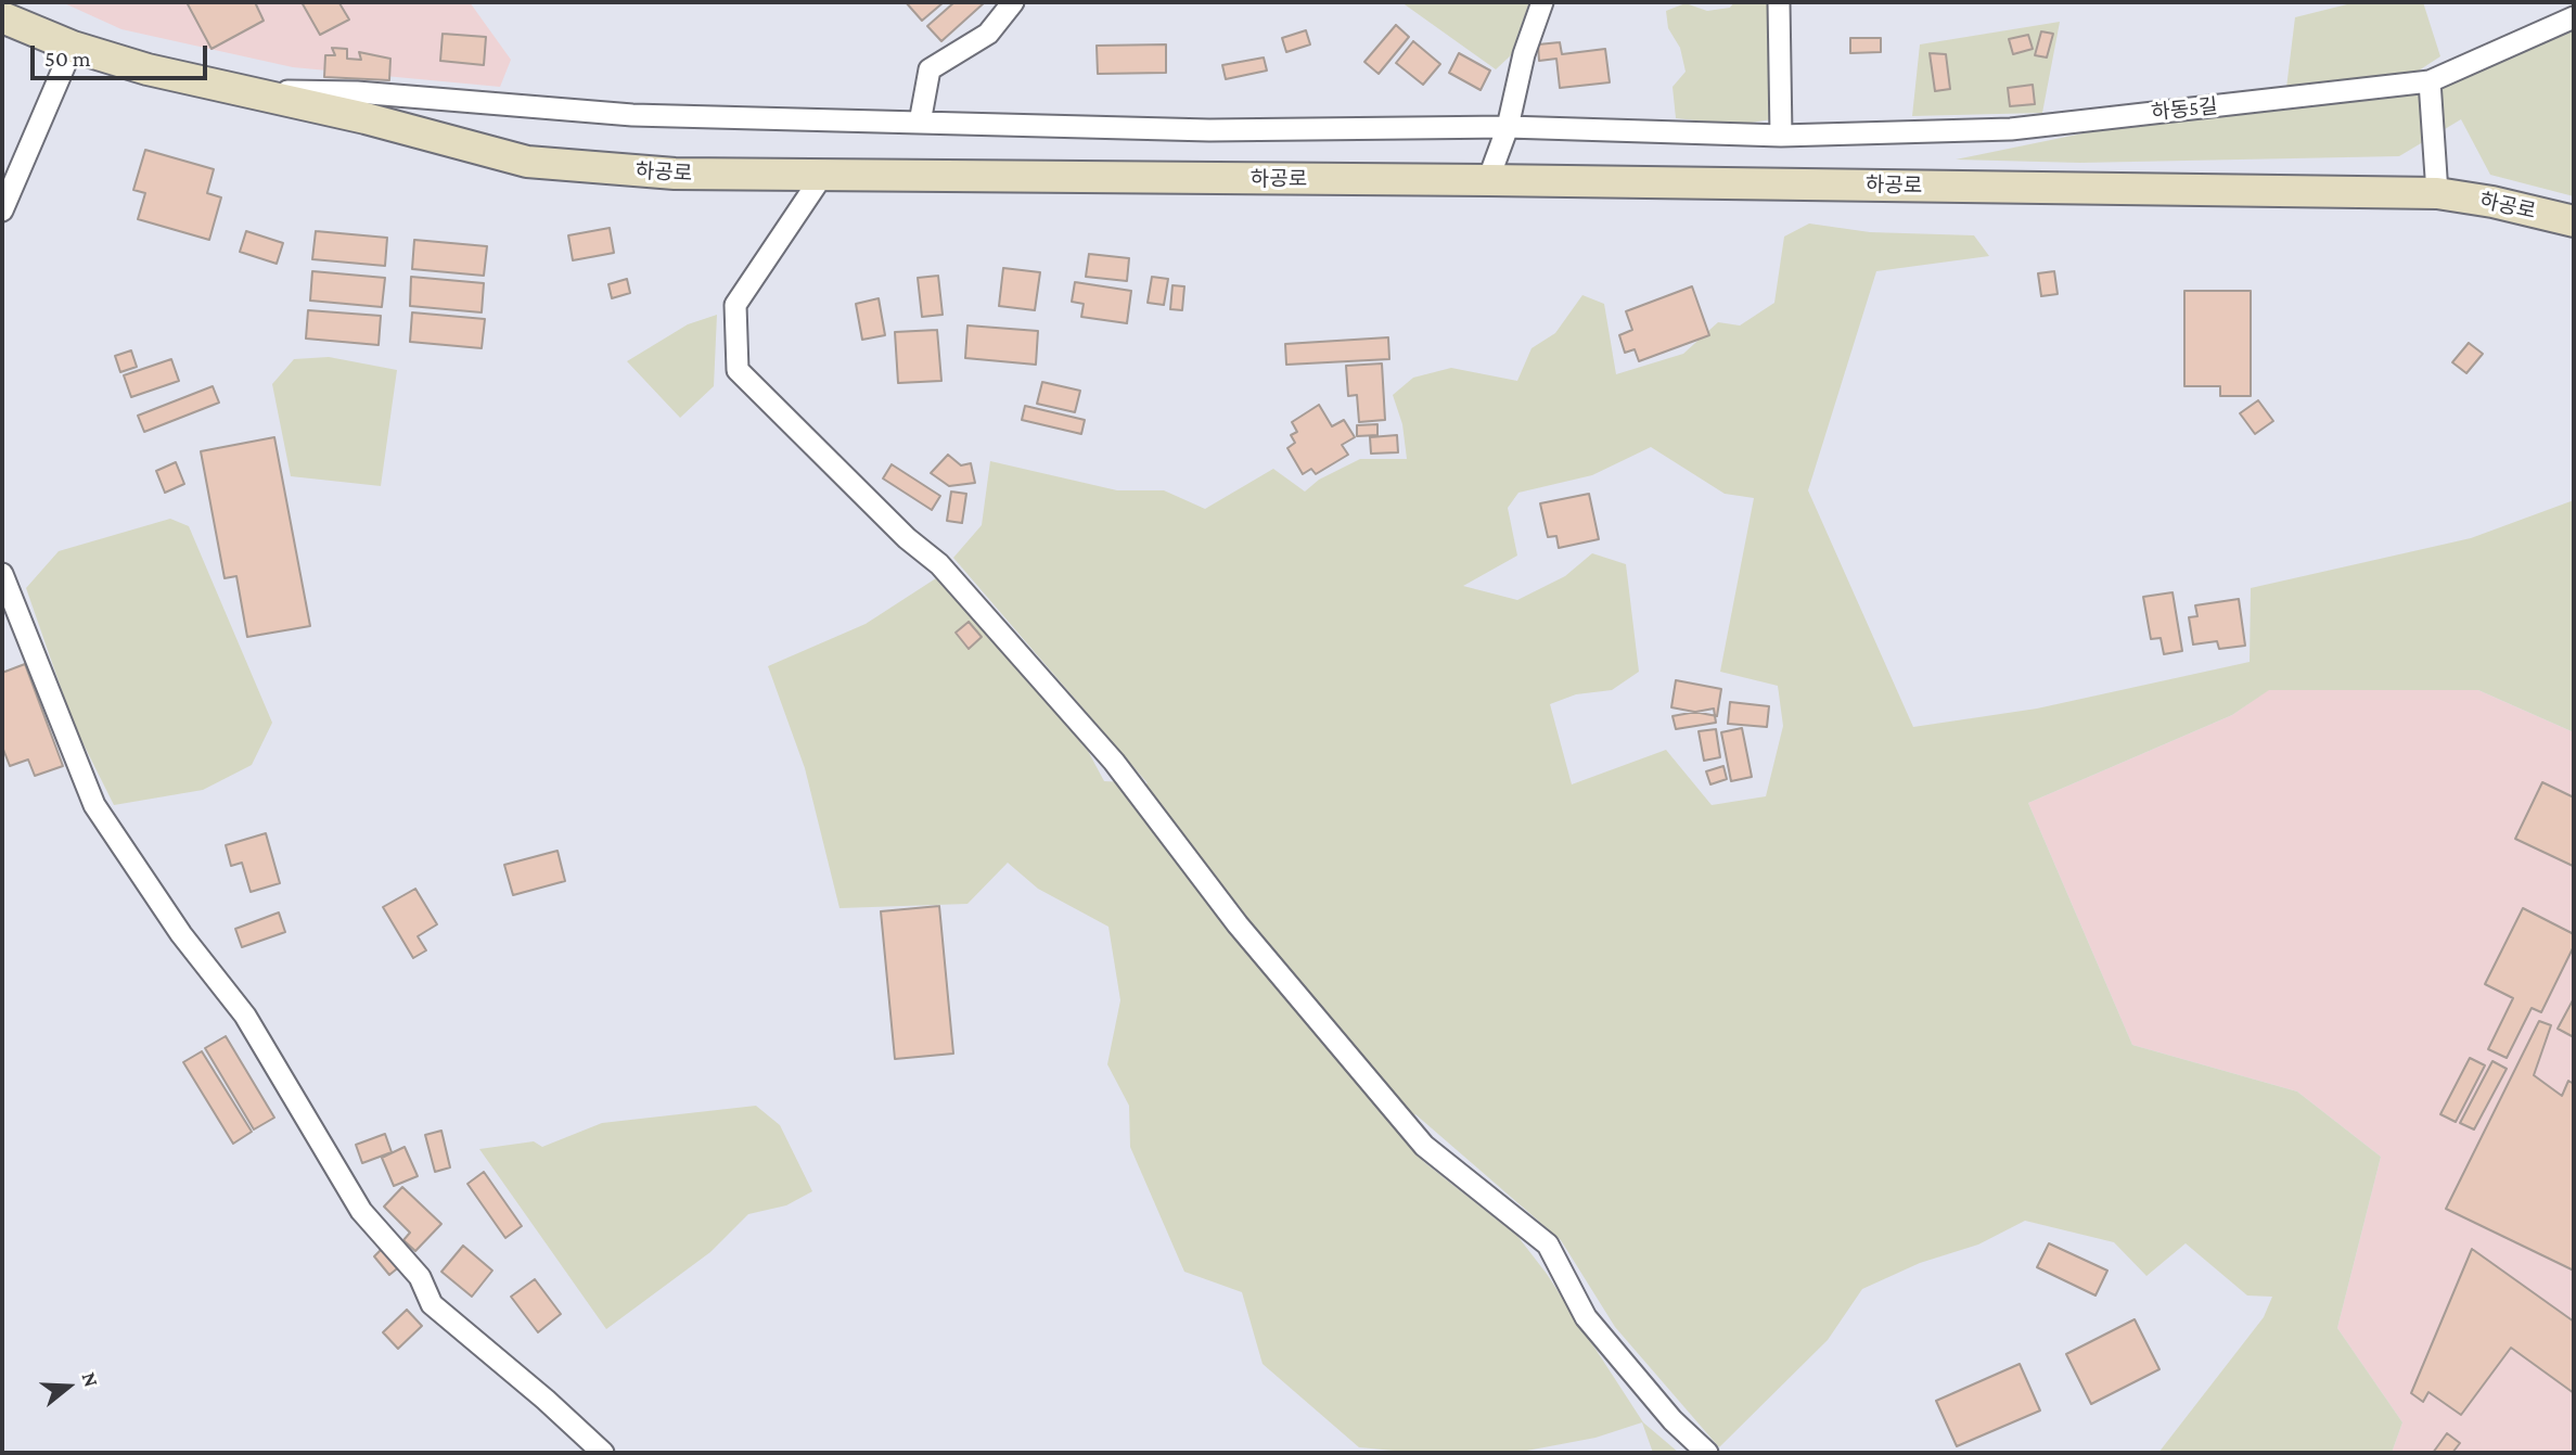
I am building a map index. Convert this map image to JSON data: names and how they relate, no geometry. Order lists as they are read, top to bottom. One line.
{"streets":{"main road":["하공로"],"street":["하동5길"]},"crossings":[["하동5길","하공로"]],"scale_bar":"50 m","north":"right"}
